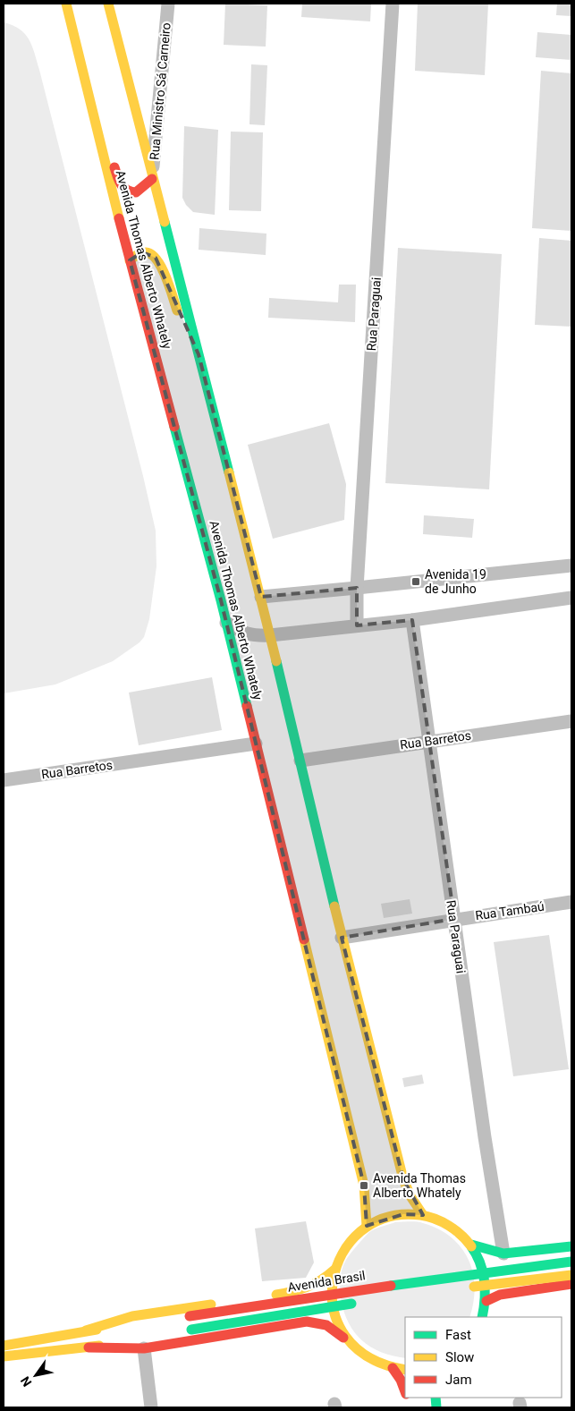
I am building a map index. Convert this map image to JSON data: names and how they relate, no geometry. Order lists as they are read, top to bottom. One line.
{"streets":{"main road":["Avenida Thomas Alberto Whately","Avenida Brasil"],"street":["Rua Ministro Sá Carneiro","Rua Paraguai","Rua Barretos","Rua Tambaú"]},"crossings":[["Avenida Thomas Alberto Whately","Rua Barretos"],["Rua Paraguai","Rua Barretos"],["Rua Paraguai","Rua Tambaú"]],"places":{"transit":["Avenida 19 de Junho","Avenida Thomas Alberto Whately"]},"legend":["Fast","Slow","Jam"],"north":"bottom left"}
